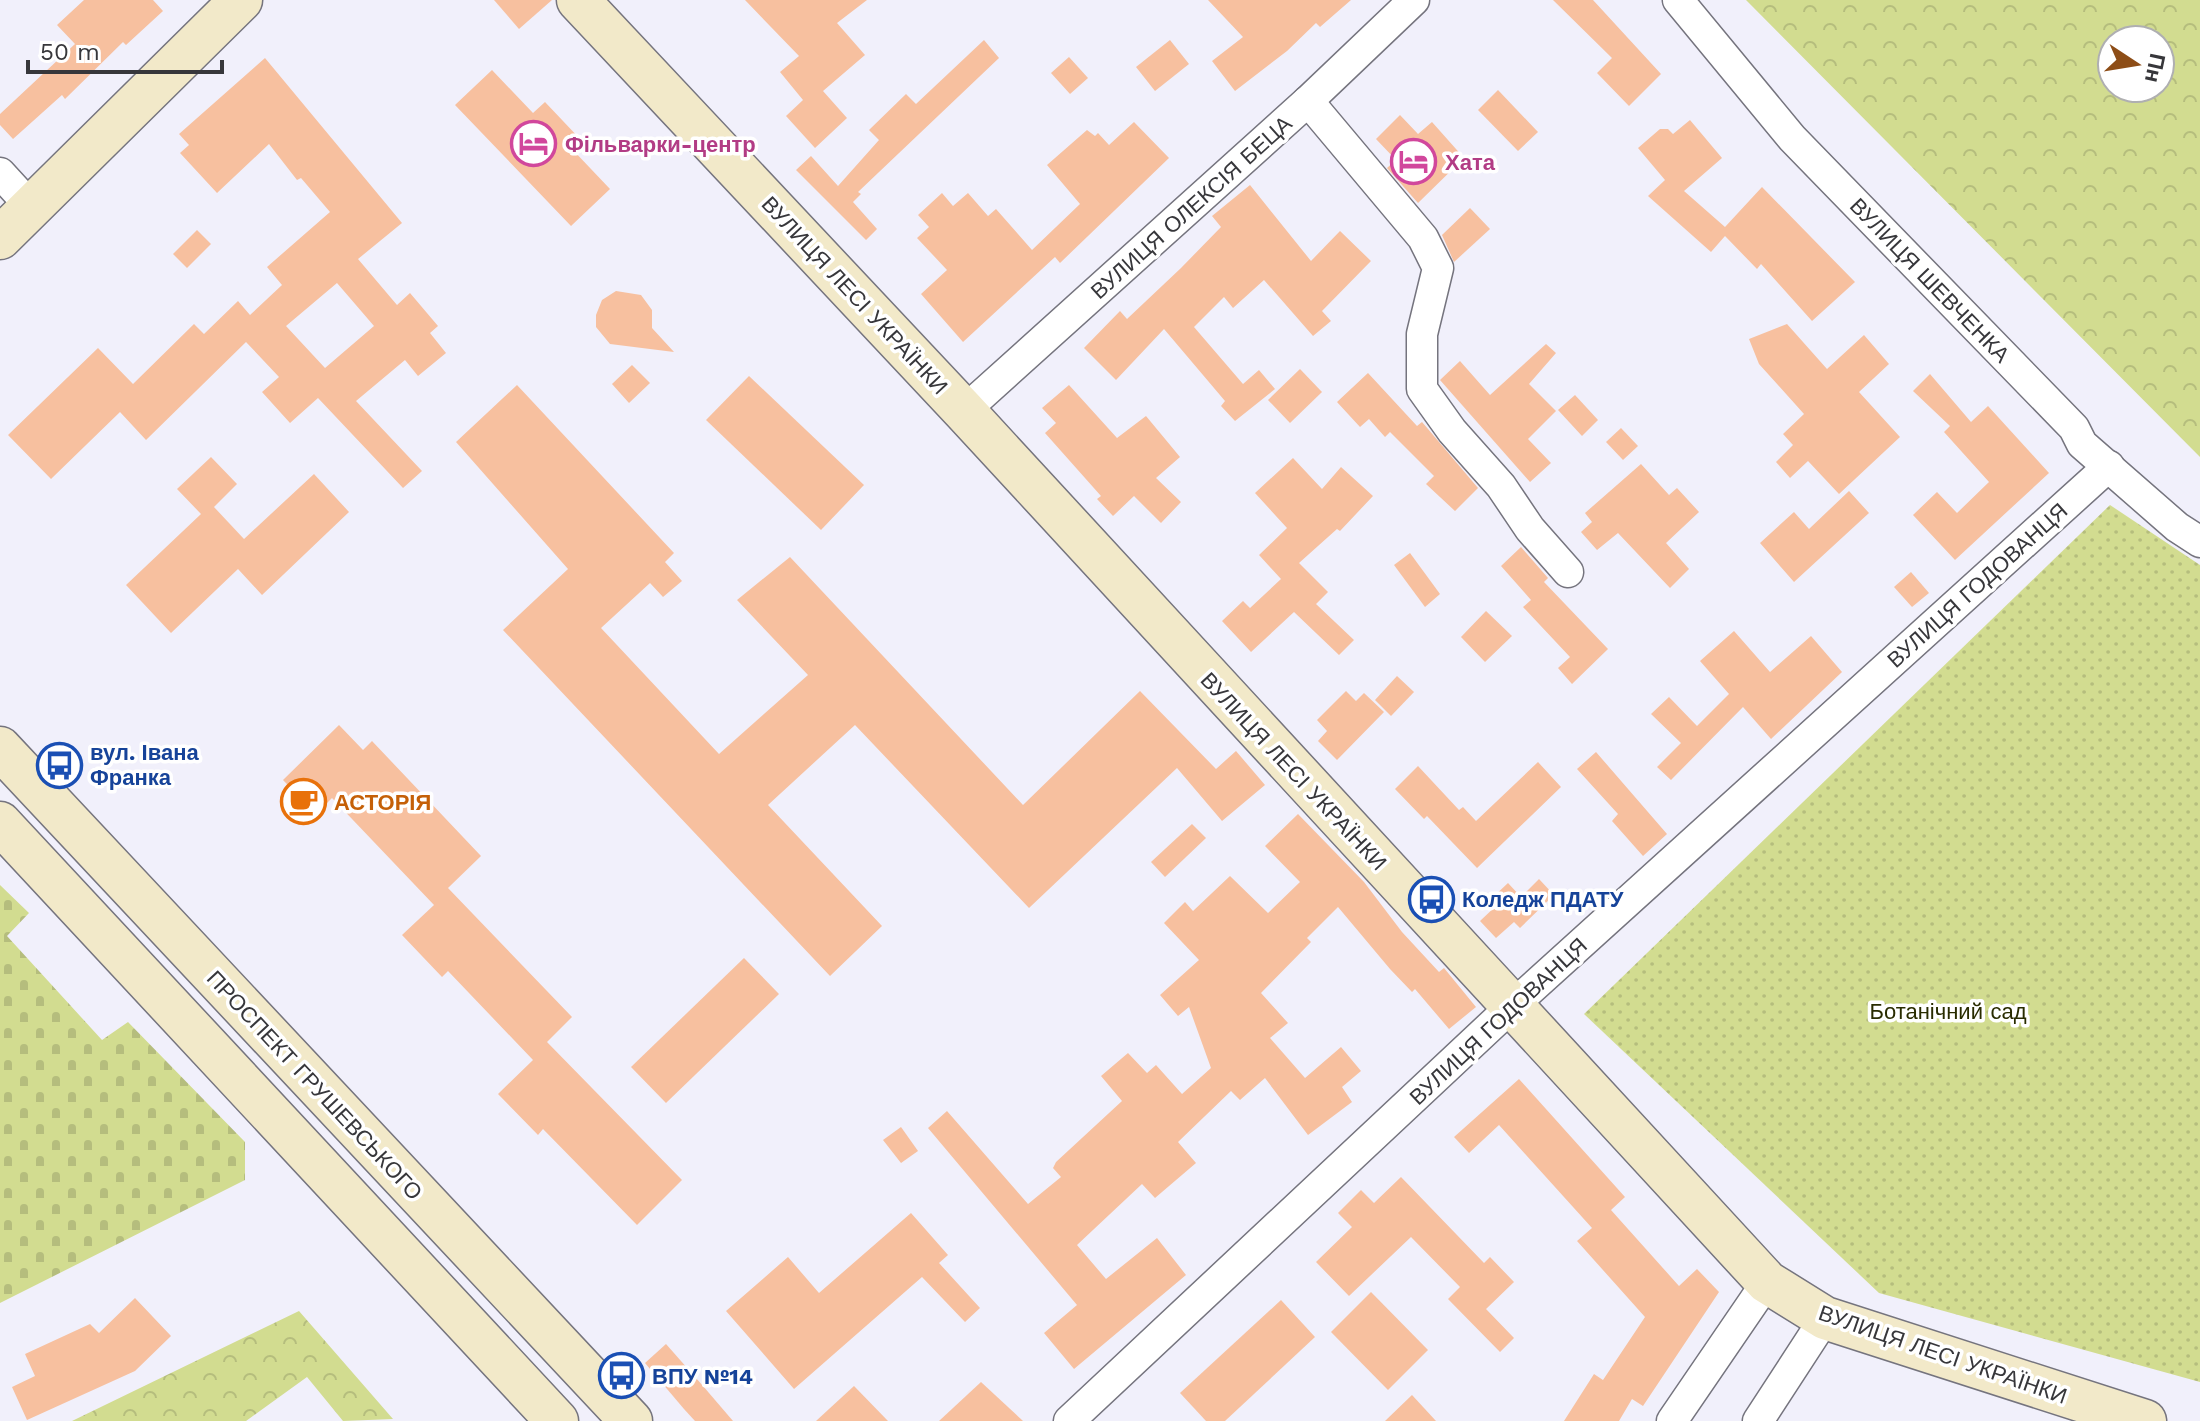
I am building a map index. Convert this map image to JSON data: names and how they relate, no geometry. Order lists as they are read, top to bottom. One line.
{"streets":{"street":["ВУЛИЦЯ ОЛЕКСІЯ БЕЦА","ВУЛИЦЯ ШЕВЧЕНКА","ВУЛИЦЯ ЛЕСІ УКРАЇНКИ","ВУЛИЦЯ ГОДОВАНЦЯ","ПРОСПЕКТ ГРУШЕВСЬКОГО"]},"crossings":[["ВУЛИЦЯ ОЛЕКСІЯ БЕЦА","ВУЛИЦЯ ЛЕСІ УКРАЇНКИ"],["ВУЛИЦЯ ШЕВЧЕНКА","ВУЛИЦЯ ГОДОВАНЦЯ"],["ВУЛИЦЯ ЛЕСІ УКРАЇНКИ","ВУЛИЦЯ ГОДОВАНЦЯ"]],"parks":["Ботанічний сад"],"places":{"hotel":["Фільварки-центр","Хата"],"bus stop":["вул. Івана Франка","Коледж ПДАТУ","ВПУ №14"],"cafe":["АСТОРІЯ"]},"scale_bar":"50 m","north":"right"}
